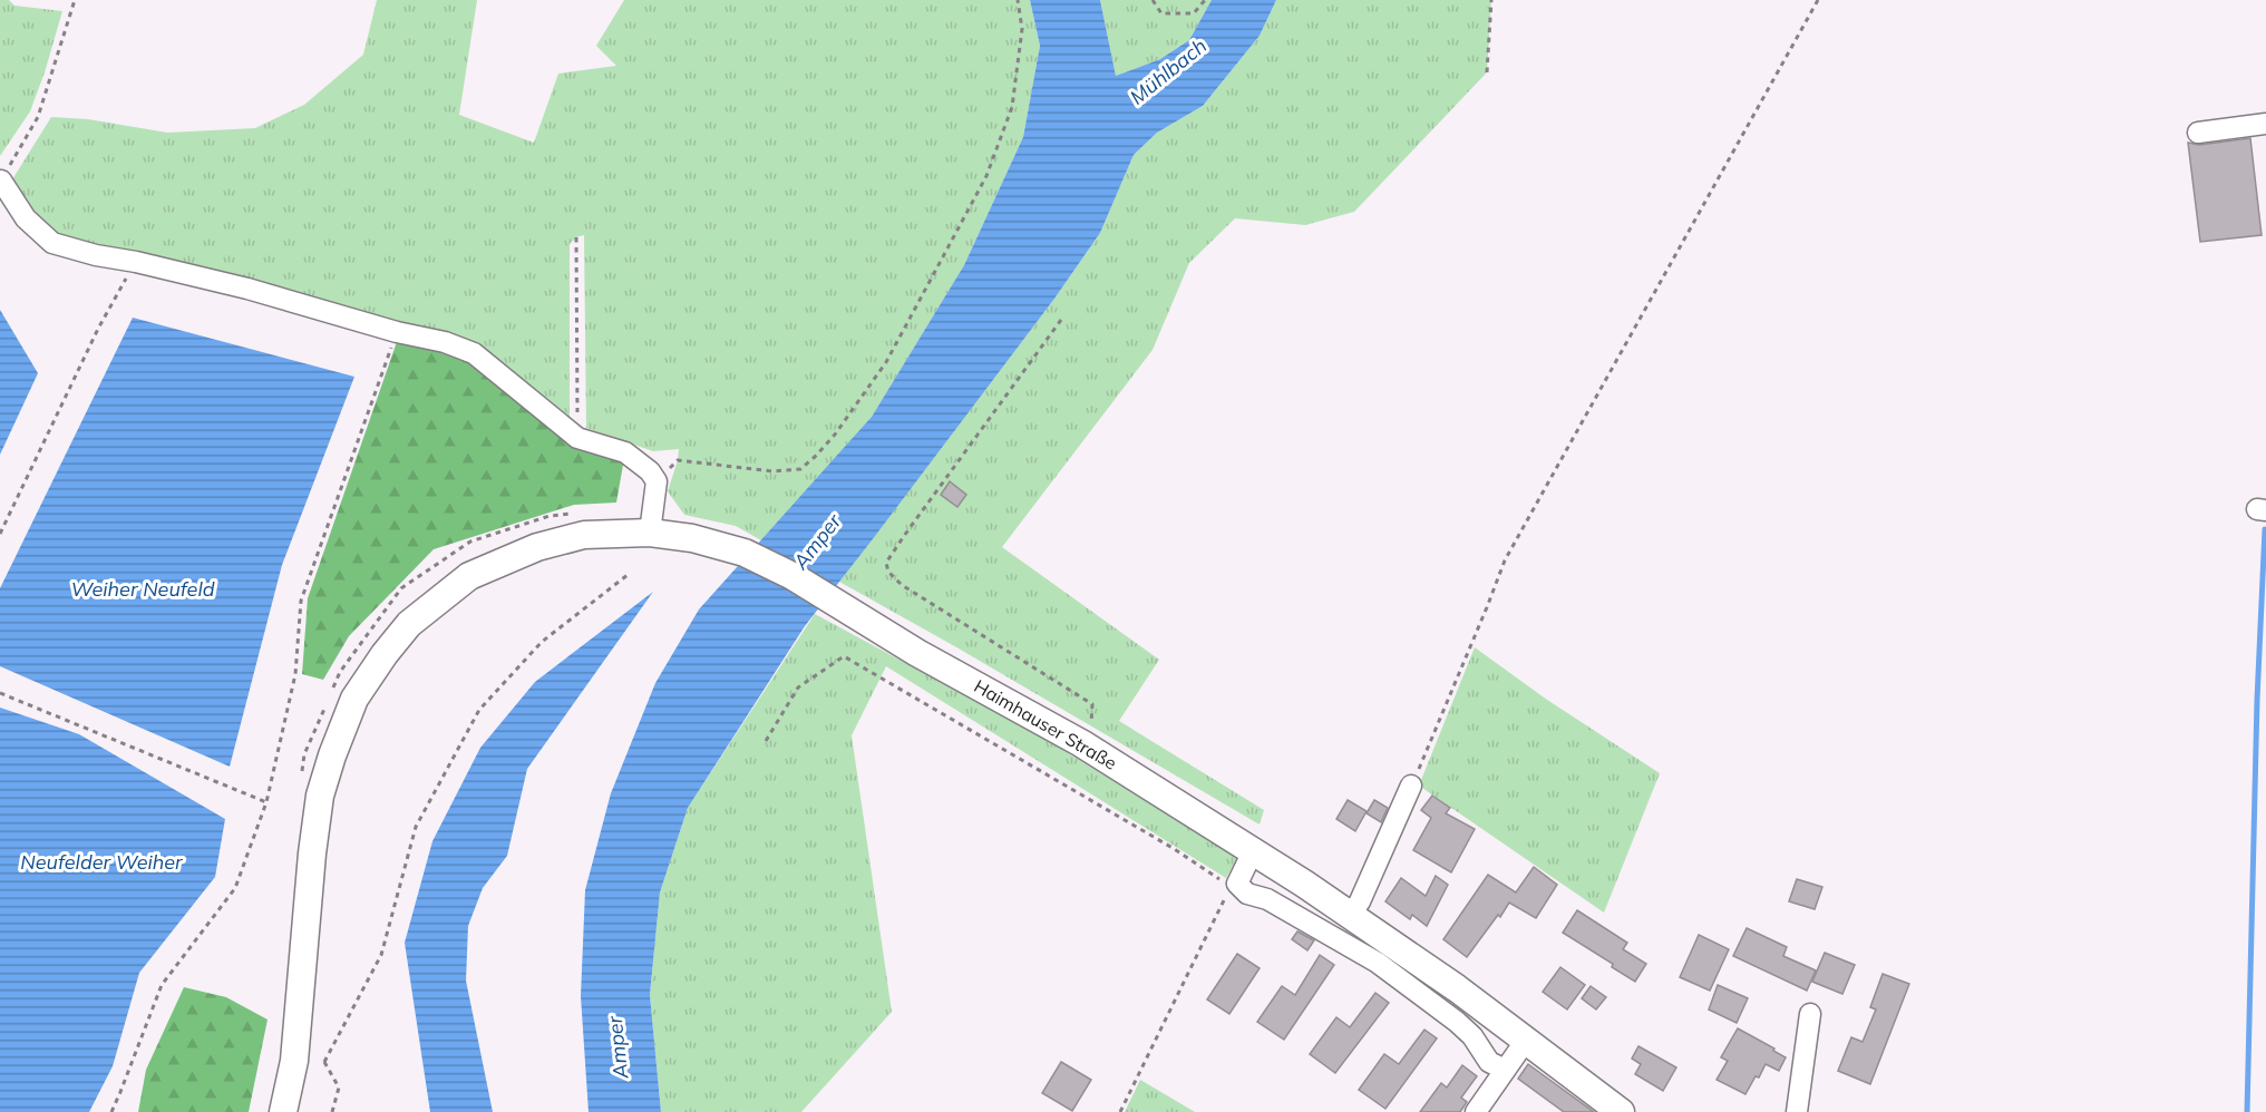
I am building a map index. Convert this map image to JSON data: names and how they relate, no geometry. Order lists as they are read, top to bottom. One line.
{"streets":{"main road":["Haimhauser Straße"]},"water":["Mühlbach","Amper","Weiher Neufeld","Neufelder Weiher"]}
